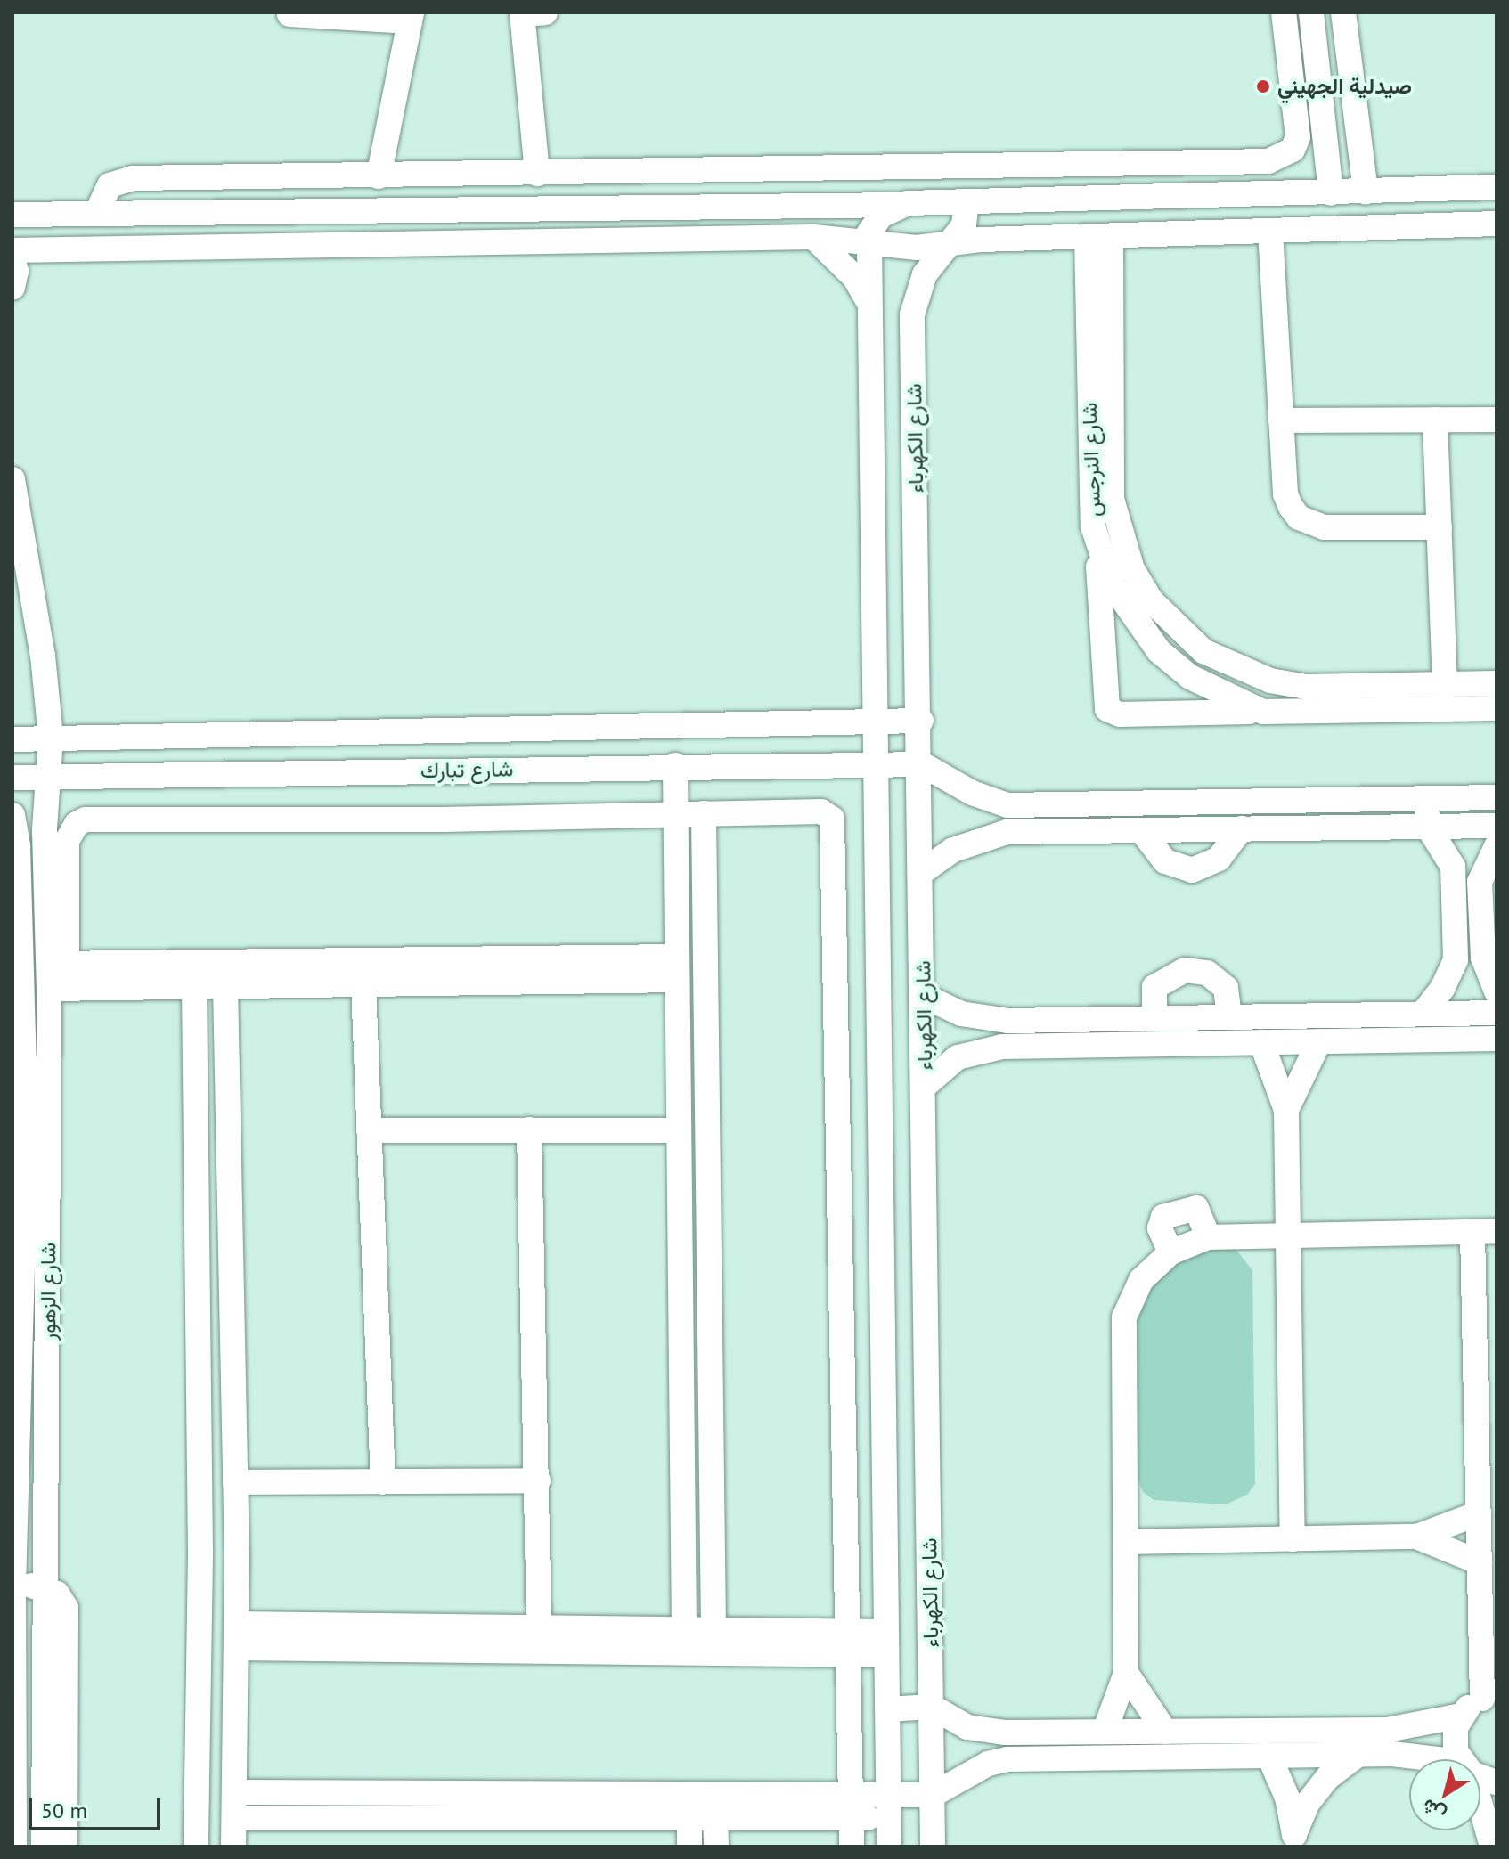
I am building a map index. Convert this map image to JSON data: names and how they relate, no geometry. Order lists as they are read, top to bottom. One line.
{"streets":{"street":["شارع الكهرباء","شارع النرجس","شارع تبارك","شارع الزهور"]},"crossings":[["شارع الكهرباء","شارع تبارك"],["شارع تبارك","شارع الزهور"]],"places":["صيدلية الجهيني"],"scale_bar":"50 m","north":"bottom left"}
